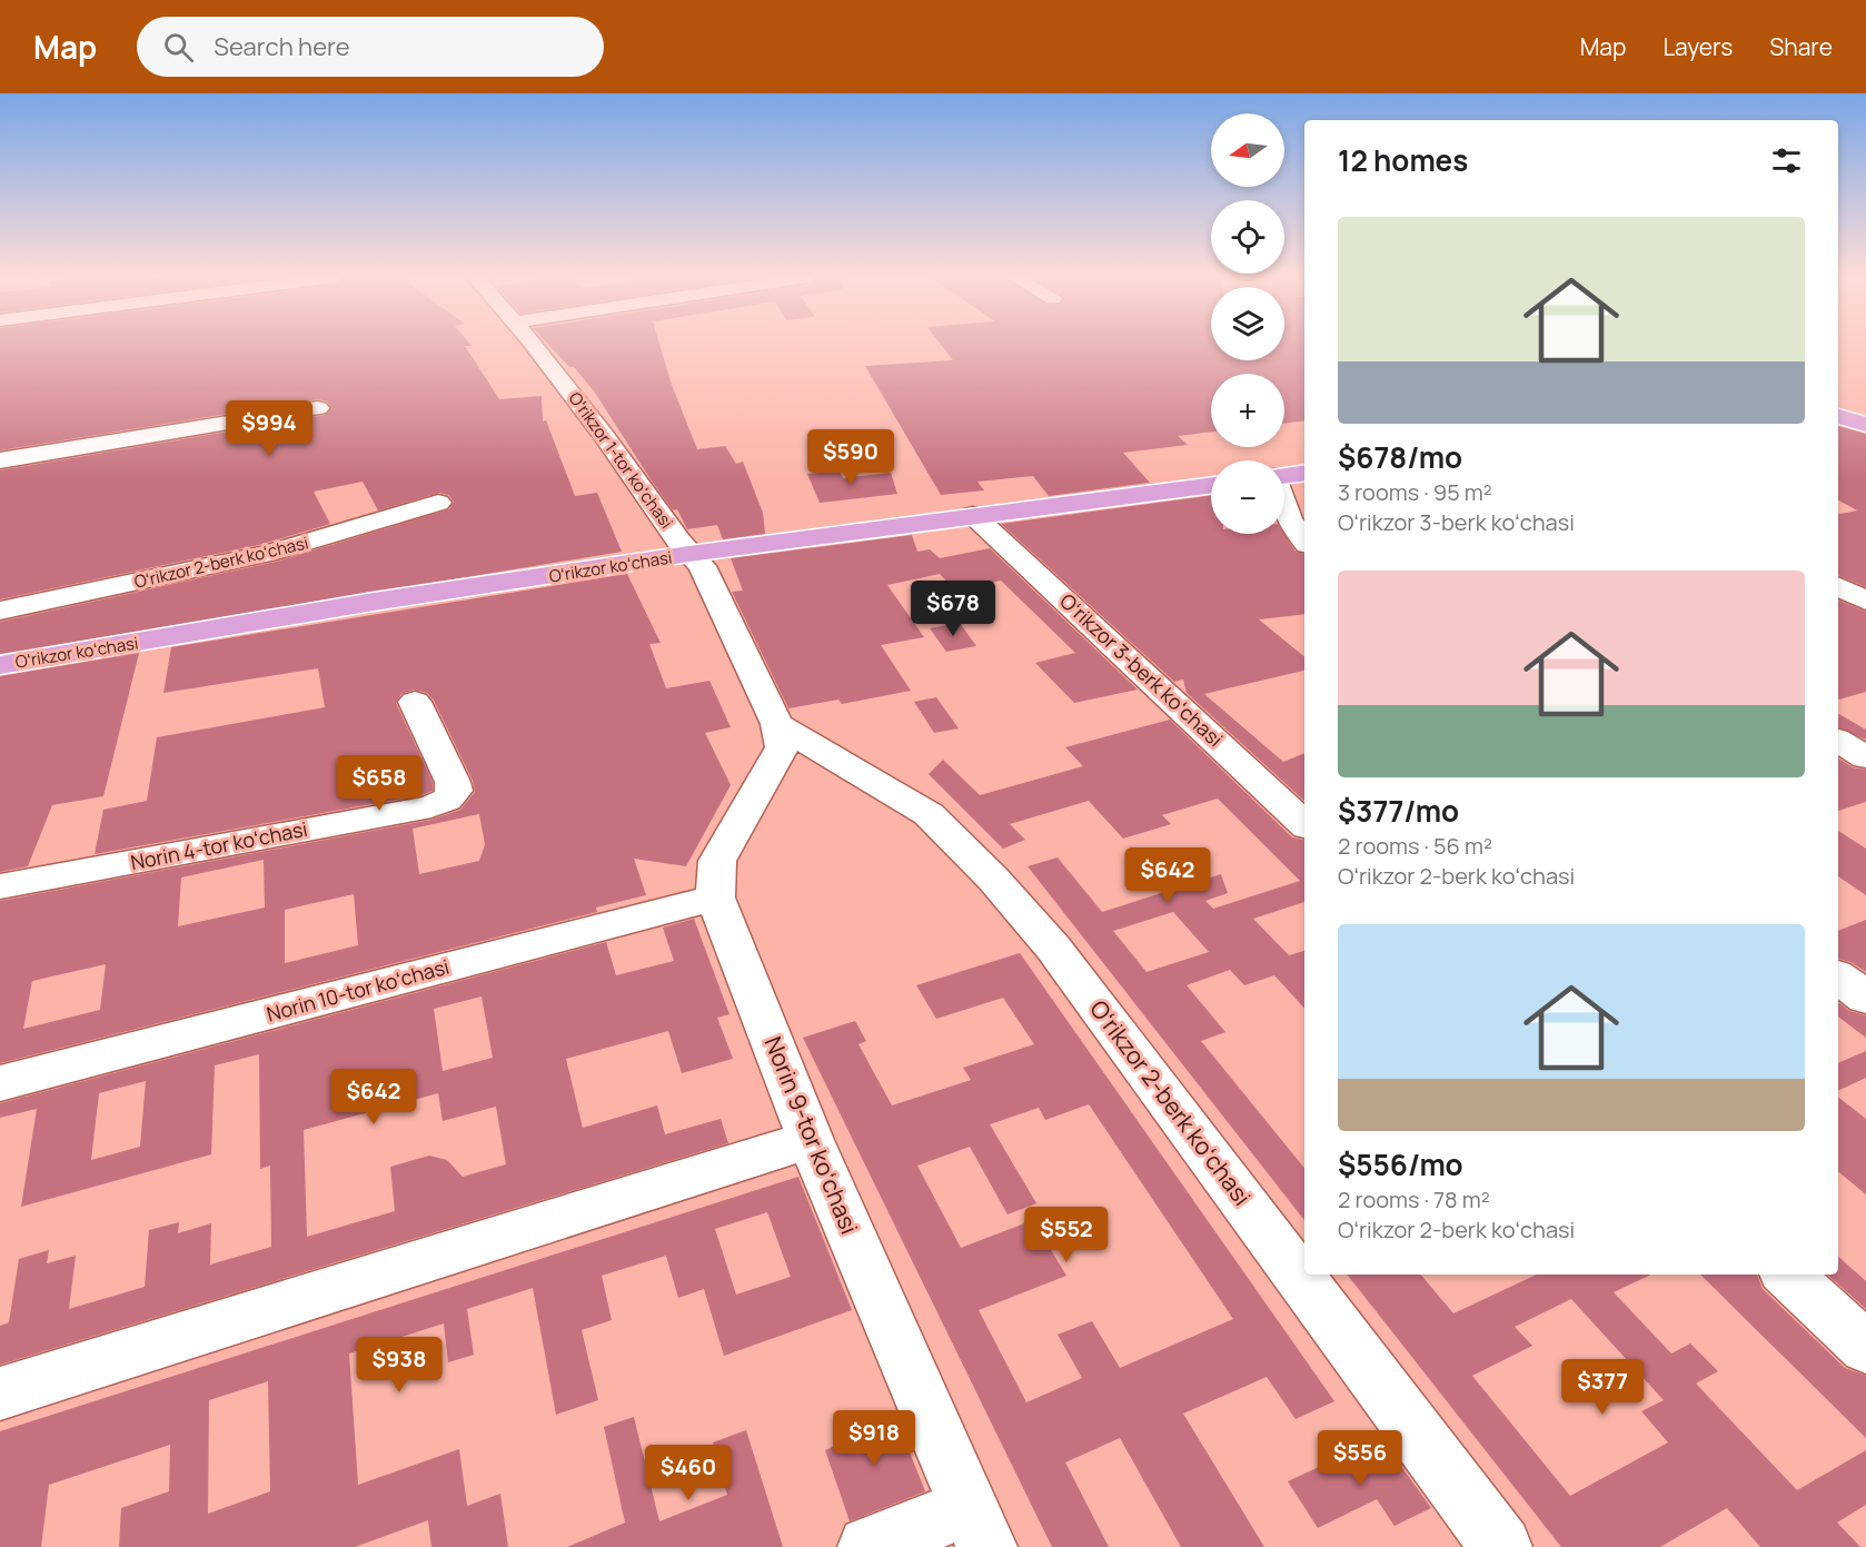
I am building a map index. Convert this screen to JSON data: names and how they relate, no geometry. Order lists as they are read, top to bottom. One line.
{"streets":{"main road":["Oʻrikzor koʻchasi"],"street":["Oʻrikzor 1-tor koʻchasi","Oʻrikzor 2-berk koʻchasi","Oʻrikzor 3-berk koʻchasi","Norin 4-tor koʻchasi","Norin 10-tor koʻchasi","Norin 9-tor koʻchasi"]},"crossings":[["Oʻrikzor 1-tor koʻchasi","Oʻrikzor 2-berk koʻchasi"],["Oʻrikzor 1-tor koʻchasi","Oʻrikzor koʻchasi"],["Oʻrikzor 1-tor koʻchasi","Norin 9-tor koʻchasi"],["Oʻrikzor 2-berk koʻchasi","Norin 9-tor koʻchasi"],["Oʻrikzor koʻchasi","Oʻrikzor 3-berk koʻchasi"],["Norin 10-tor koʻchasi","Norin 9-tor koʻchasi"]],"north":"left","page":{"header":"Map","search":"Search here","nav":["Map","Layers","Share"],"map_buttons":["+","−"],"heading":"12 homes","list":[{"name":"$678/mo","note":"3 rooms · 95 m² · Oʻrikzor 3-berk koʻchasi"},{"name":"$377/mo","note":"2 rooms · 56 m² · Oʻrikzor 2-berk koʻchasi"},{"name":"$556/mo","note":"2 rooms · 78 m² · Oʻrikzor 2-berk koʻchasi"}],"price":["$994","$590","$678","$658","$642","$642","$552","$938","$377","$918","$556","$460"]}}
